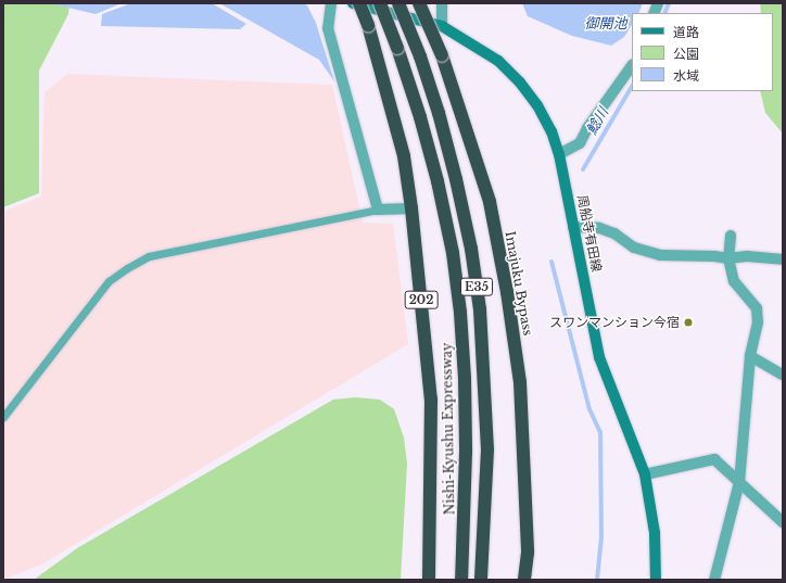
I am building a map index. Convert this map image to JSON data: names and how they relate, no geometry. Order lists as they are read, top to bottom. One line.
{"streets":{"highway":["Imajuku Bypass","E35","202","Nishi-Kyushu Expressway"],"main road":["周船寺有田線"]},"water":["御開池","鯰川"],"places":["スワンマンション今宿"],"legend":["道路","公園","水域"]}
